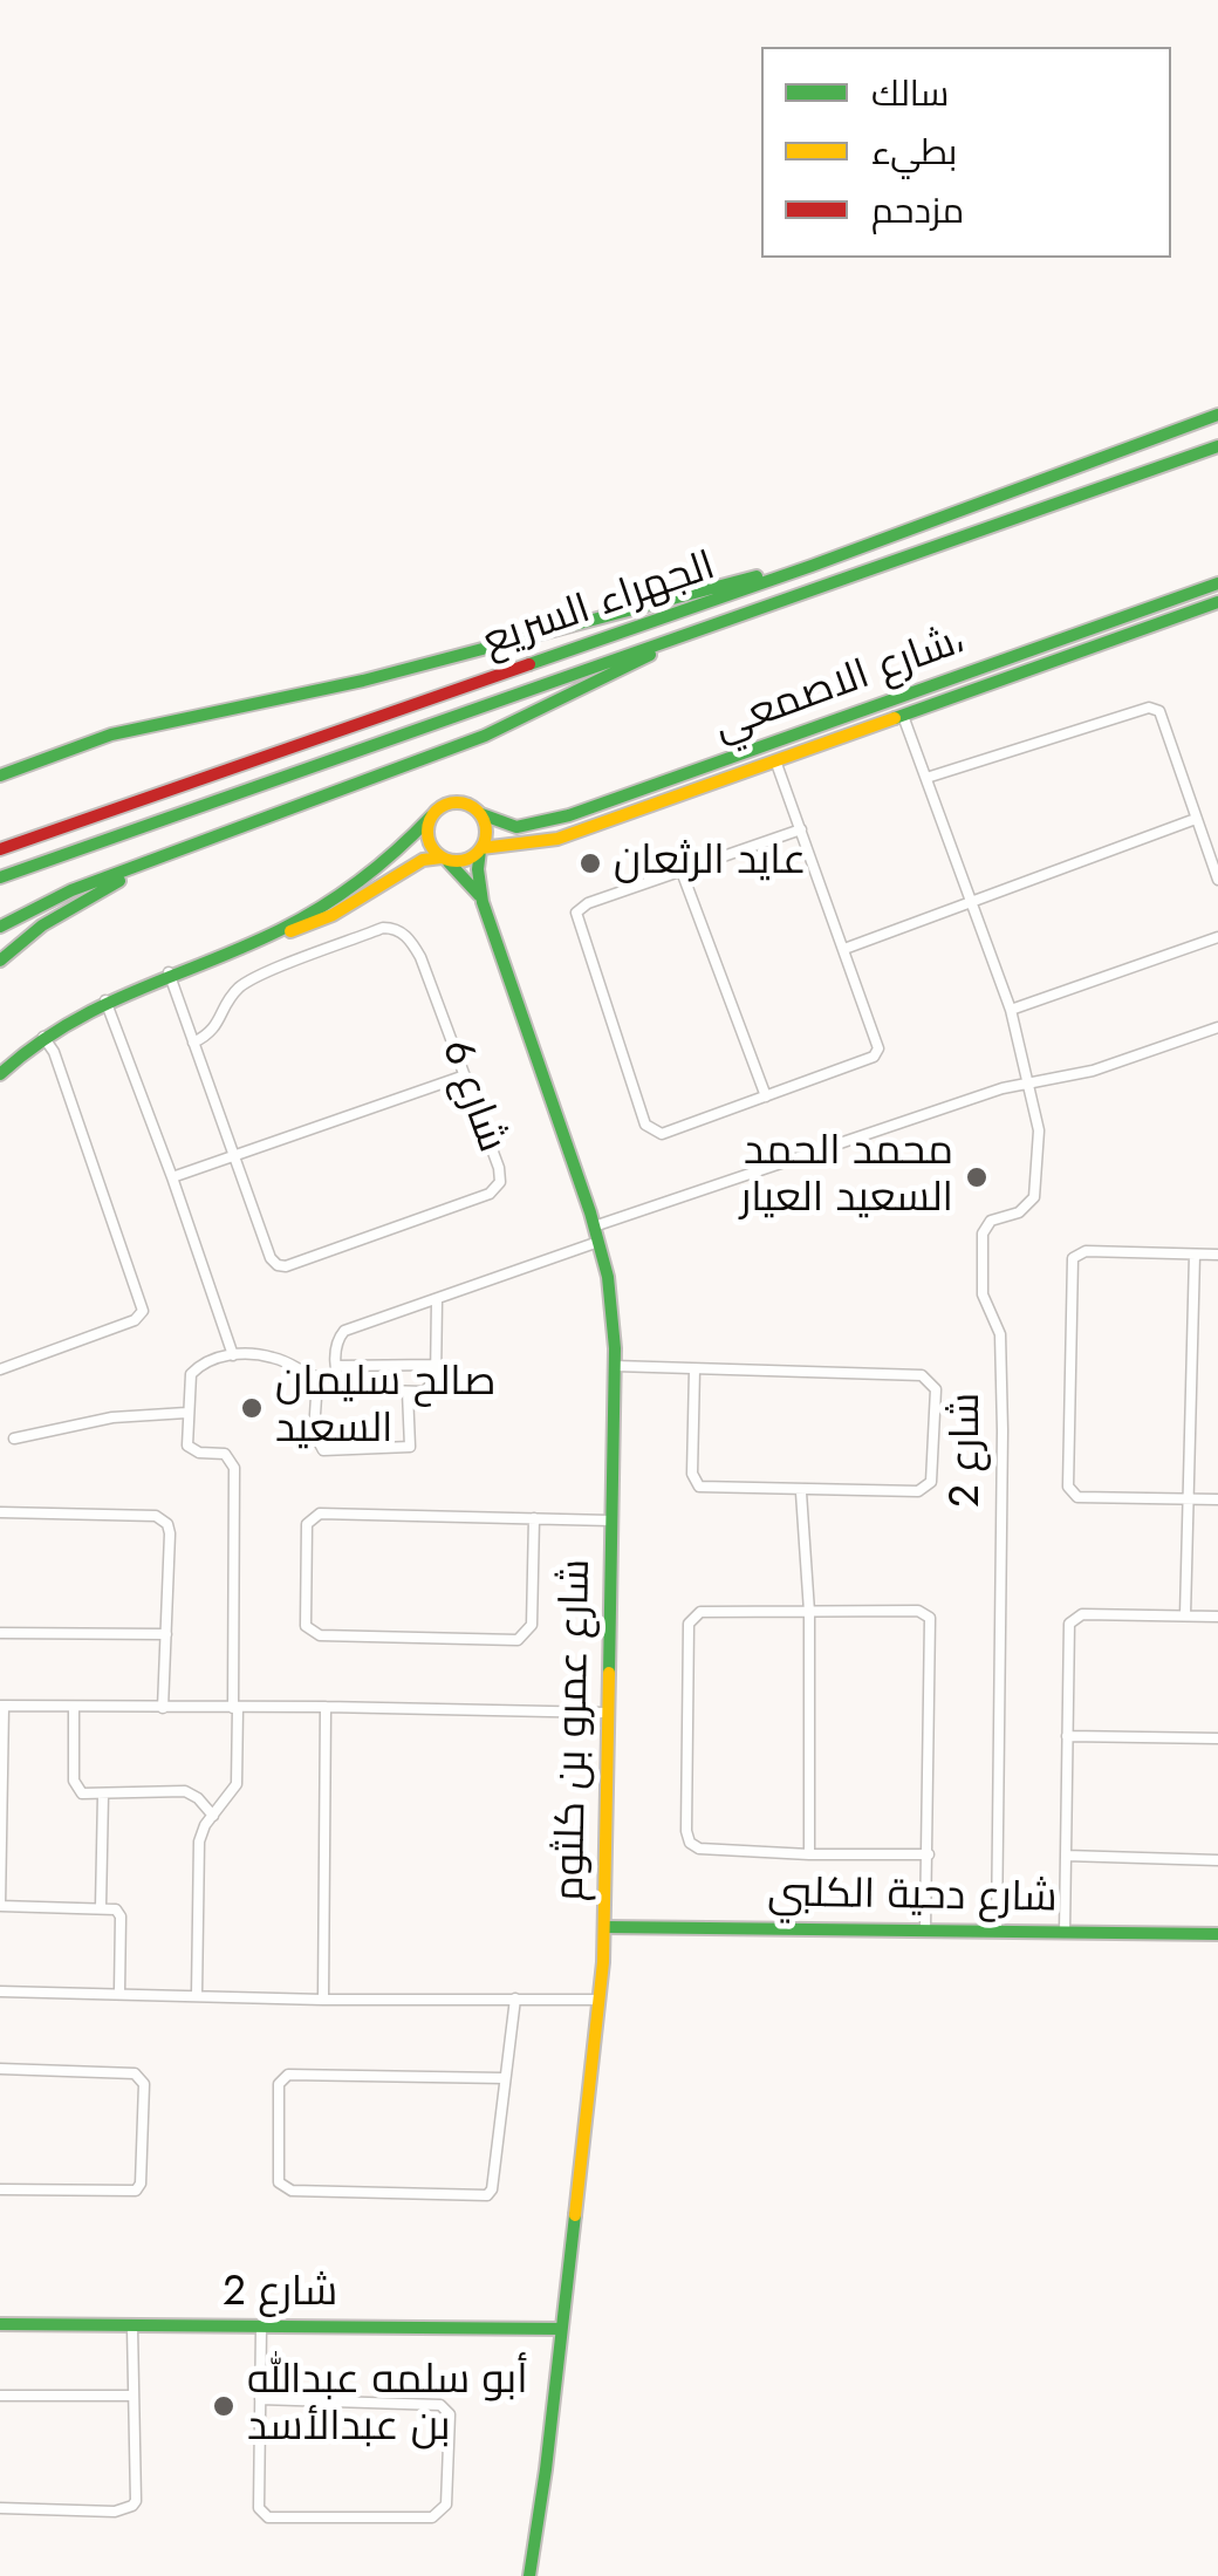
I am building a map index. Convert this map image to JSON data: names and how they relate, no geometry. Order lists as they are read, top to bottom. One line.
{"streets":{"main road":["الجهراء السريع","شارع الاصمعي،","شارع 2","شارع عمرو بن كلثوم","شارع دحية الكلبي"],"street":["شارع 6"]},"crossings":[["شارع الاصمعي،","شارع 2"],["شارع الاصمعي،","شارع عمرو بن كلثوم"],["شارع 2","شارع عمرو بن كلثوم"],["شارع 2","شارع دحية الكلبي"],["شارع عمرو بن كلثوم","شارع دحية الكلبي"]],"places":["عايد الرثعان","محمد الحمد السعيد العيار","صالح سليمان السعيد","أبو سلمه عبدالله بن عبدالأسد"],"legend":["سالك","بطيء","مزدحم"]}
